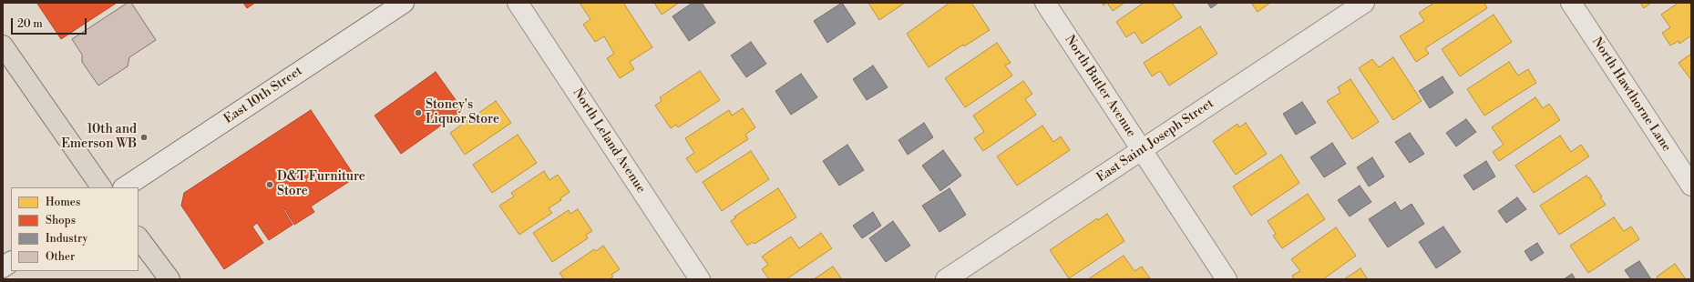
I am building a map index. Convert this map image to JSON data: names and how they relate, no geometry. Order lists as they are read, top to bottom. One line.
{"streets":{"street":["North Butler Avenue","North Hawthorne Lane","East 10th Street","North Leland Avenue","East Saint Joseph Street"]},"crossings":[["North Butler Avenue","East Saint Joseph Street"]],"places":["Stoney's Liquor Store","10th and Emerson WB","D&T Furniture Store"],"legend":["Homes","Shops","Industry","Other"],"scale_bar":"20 m"}
